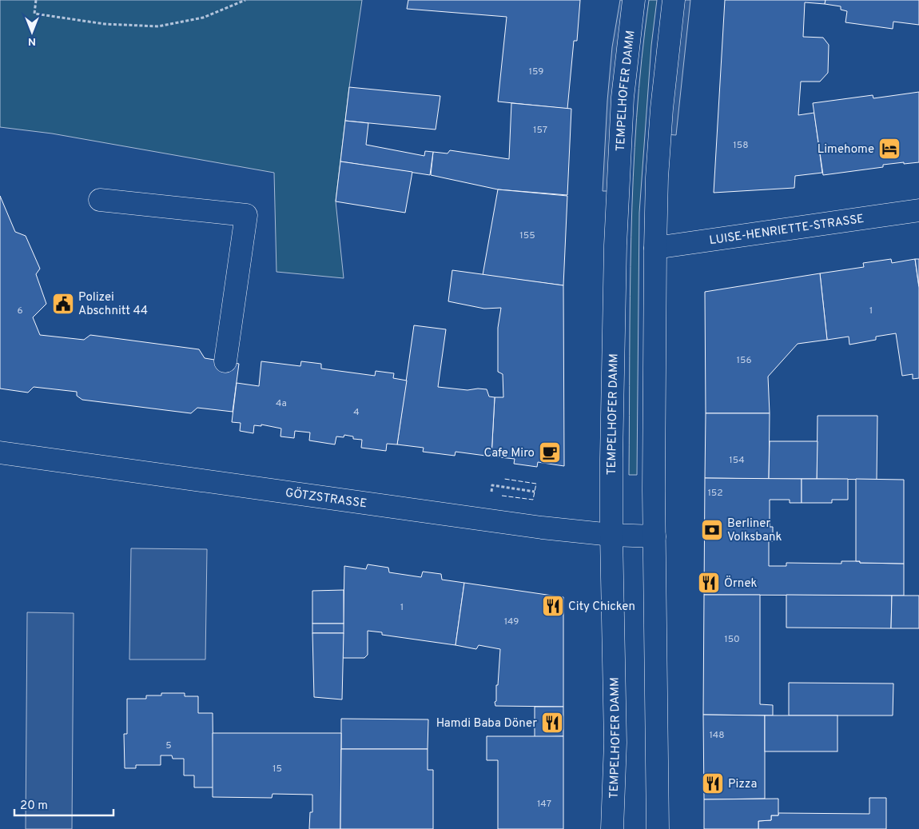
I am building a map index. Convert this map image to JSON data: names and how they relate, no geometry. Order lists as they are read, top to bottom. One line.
{"streets":{"main road":["TEMPELHOFER DAMM","LUISE-HENRIETTE-STRASSE","GÖTZSTRASSE"]},"crossings":[["TEMPELHOFER DAMM","GÖTZSTRASSE"]],"places":{"hotel":["Limehome"],"public building":["Polizei Abschnitt 44"],"cafe":["Cafe Miro"],"bank":["Berliner Volksbank"],"restaurant":["Örnek","City Chicken","Hamdi Baba Döner","Pizza"]},"house_numbers":["159","157","158","155","6","1","156","4a","4","154","152","1","149","150","148","5","15","147"],"scale_bar":"20 m","north":"bottom"}
